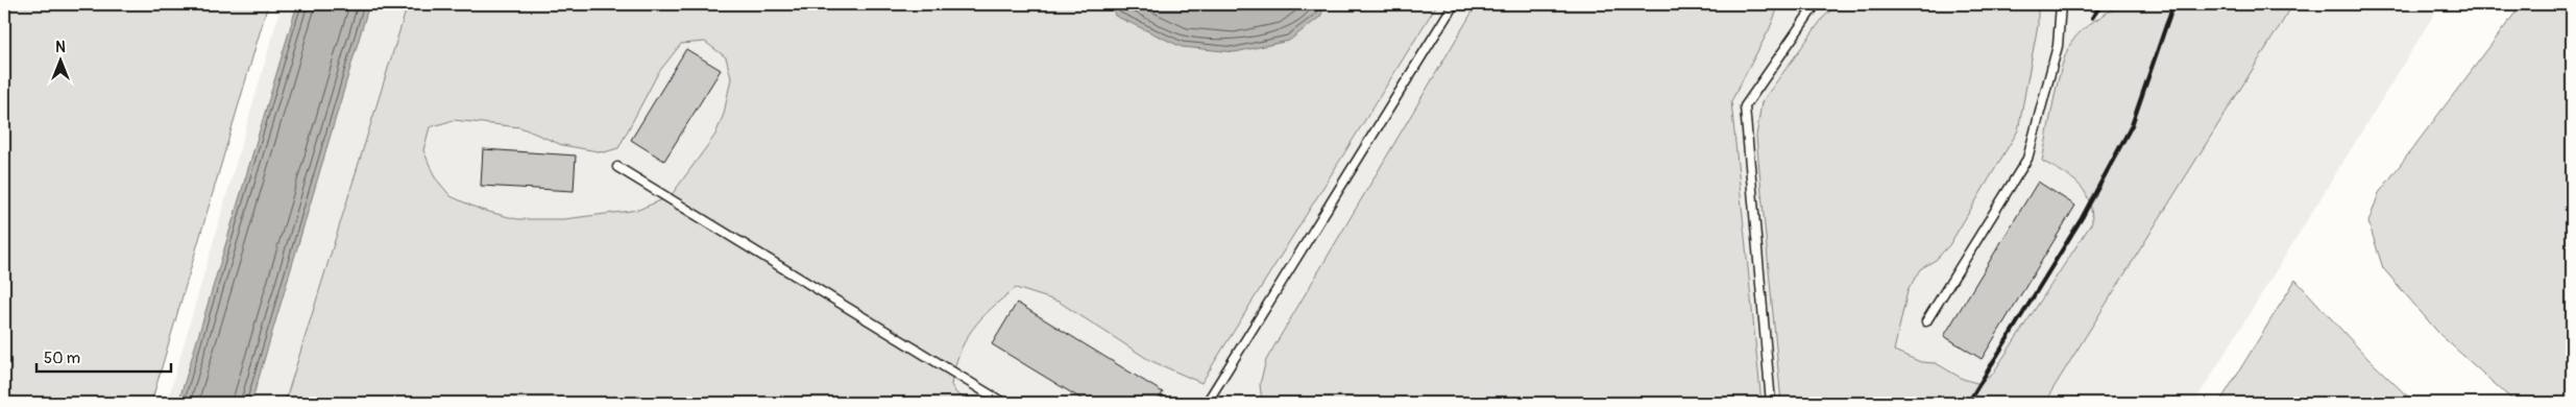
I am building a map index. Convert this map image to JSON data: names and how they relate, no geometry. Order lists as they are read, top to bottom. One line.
{"scale_bar":"50 m","north":"top"}
